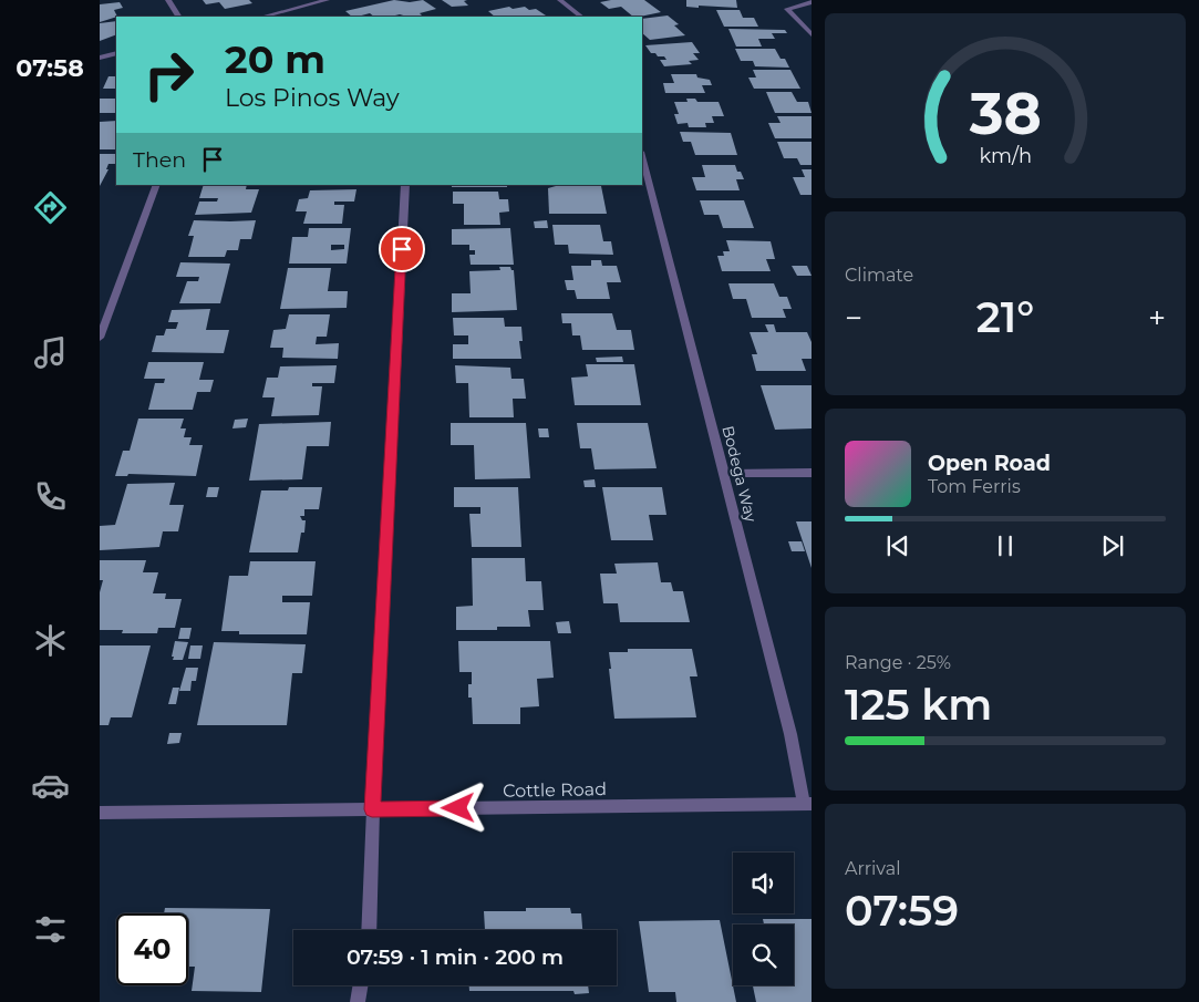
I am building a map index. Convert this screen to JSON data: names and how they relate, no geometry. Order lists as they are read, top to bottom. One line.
{"streets":{"street":["Bodega Way","Cottle Road"]},"crossings":[["Bodega Way","Cottle Road"]],"page":{"tabs":"07:58","turn":["20 m","Los Pinos Way"],"then":"Then","tile":["Climate",["Range · 25%","125 km"],["Arrival","07:59"]],"heat":["−","21°","+"],"song":["Open Road","Tom Ferris"],"limit":"40","trip":"07:59 · 1 min · 200 m","gauge":["38","km/h"]}}
